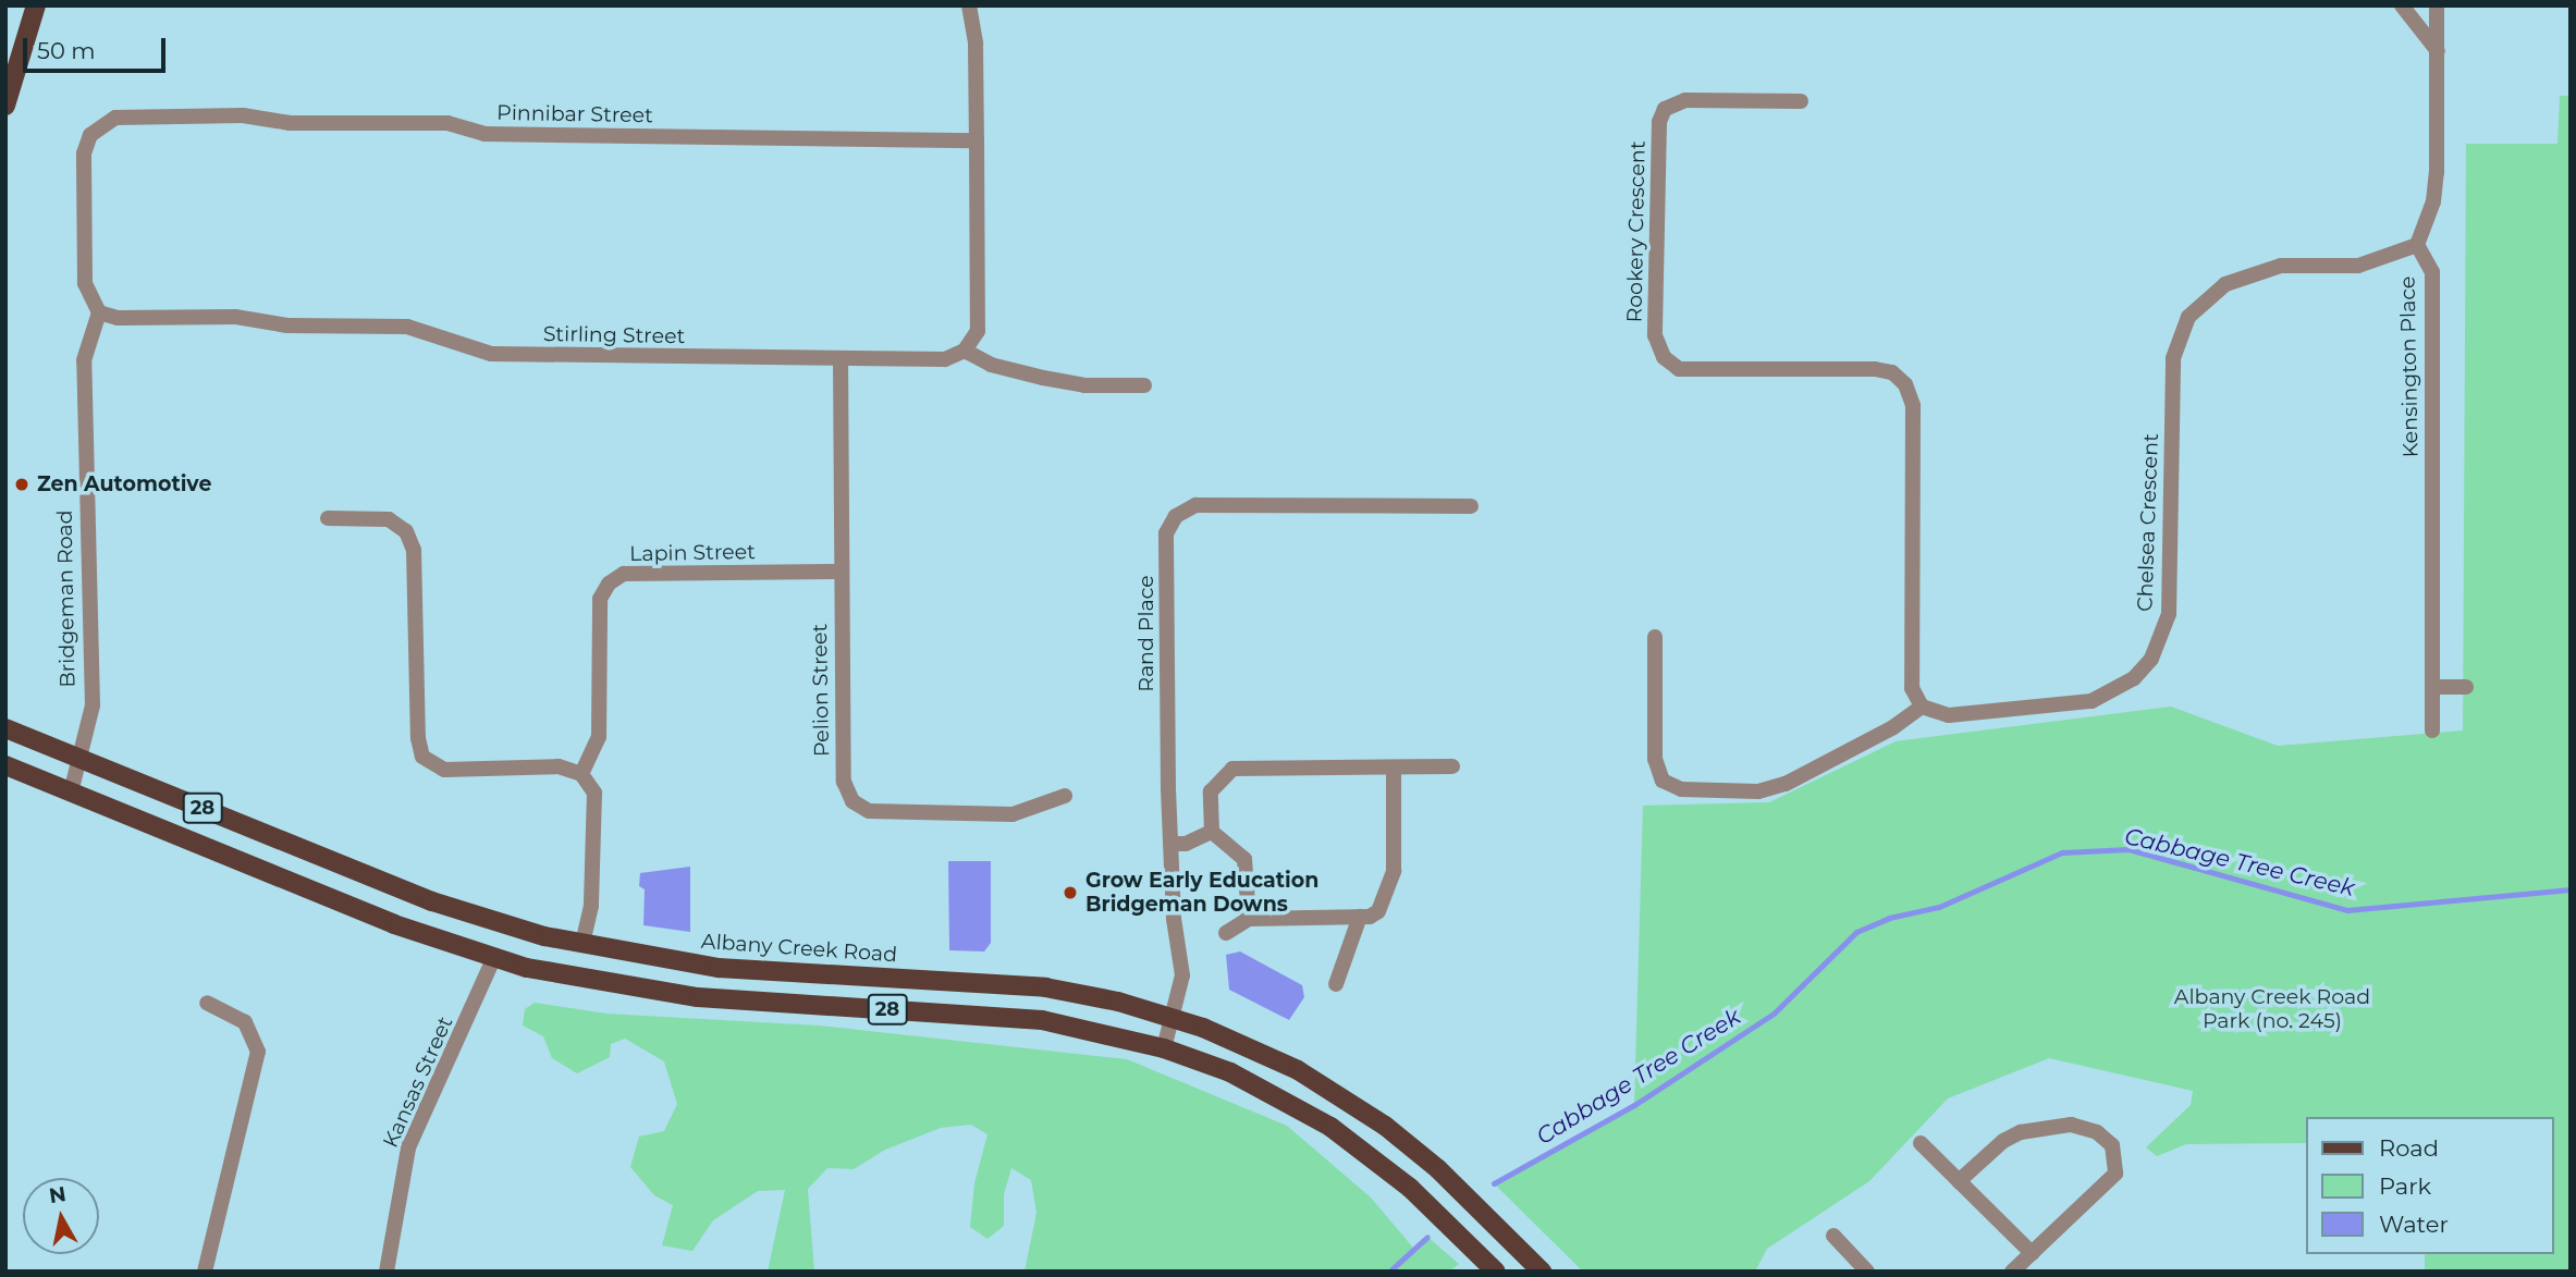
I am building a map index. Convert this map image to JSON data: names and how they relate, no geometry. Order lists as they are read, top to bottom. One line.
{"streets":{"main road":["28","Albany Creek Road"],"street":["Pinnibar Street","Rookery Crescent","Stirling Street","Kensington Place","Chelsea Crescent","Lapin Street","Bridgeman Road","Rand Place","Pelion Street","Kansas Street"]},"crossings":[["Pinnibar Street","Stirling Street"],["Pinnibar Street","Bridgeman Road"],["Rookery Crescent","Chelsea Crescent"],["Stirling Street","Bridgeman Road"],["Stirling Street","Pelion Street"],["Kensington Place","Chelsea Crescent"],["Lapin Street","Pelion Street"],["Bridgeman Road","28"],["Bridgeman Road","Albany Creek Road"],["Rand Place","28"],["Rand Place","Albany Creek Road"],["28","Kansas Street"]],"water":["Cabbage Tree Creek"],"parks":["Albany Creek Road Park (no. 245)"],"places":["Zen Automotive","Grow Early Education Bridgeman Downs"],"legend":["Road","Park","Water"],"scale_bar":"50 m","north":"top"}
